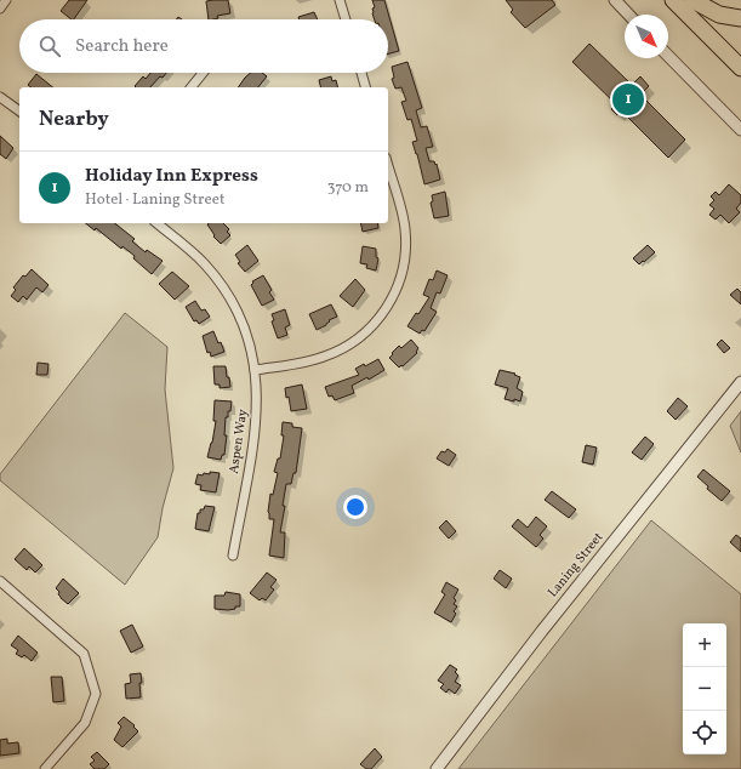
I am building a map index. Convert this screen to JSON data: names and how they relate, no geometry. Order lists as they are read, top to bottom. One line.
{"streets":{"street":["Aspen Way","Laning Street"]},"north":"bottom right","page":{"search":"Search here","pins":"1","heading":"Nearby","list":[{"mark":"1","name":"Holiday Inn Express","note":"Hotel · Laning Street","value":"370 m"}],"map_buttons":["+","−"]}}
